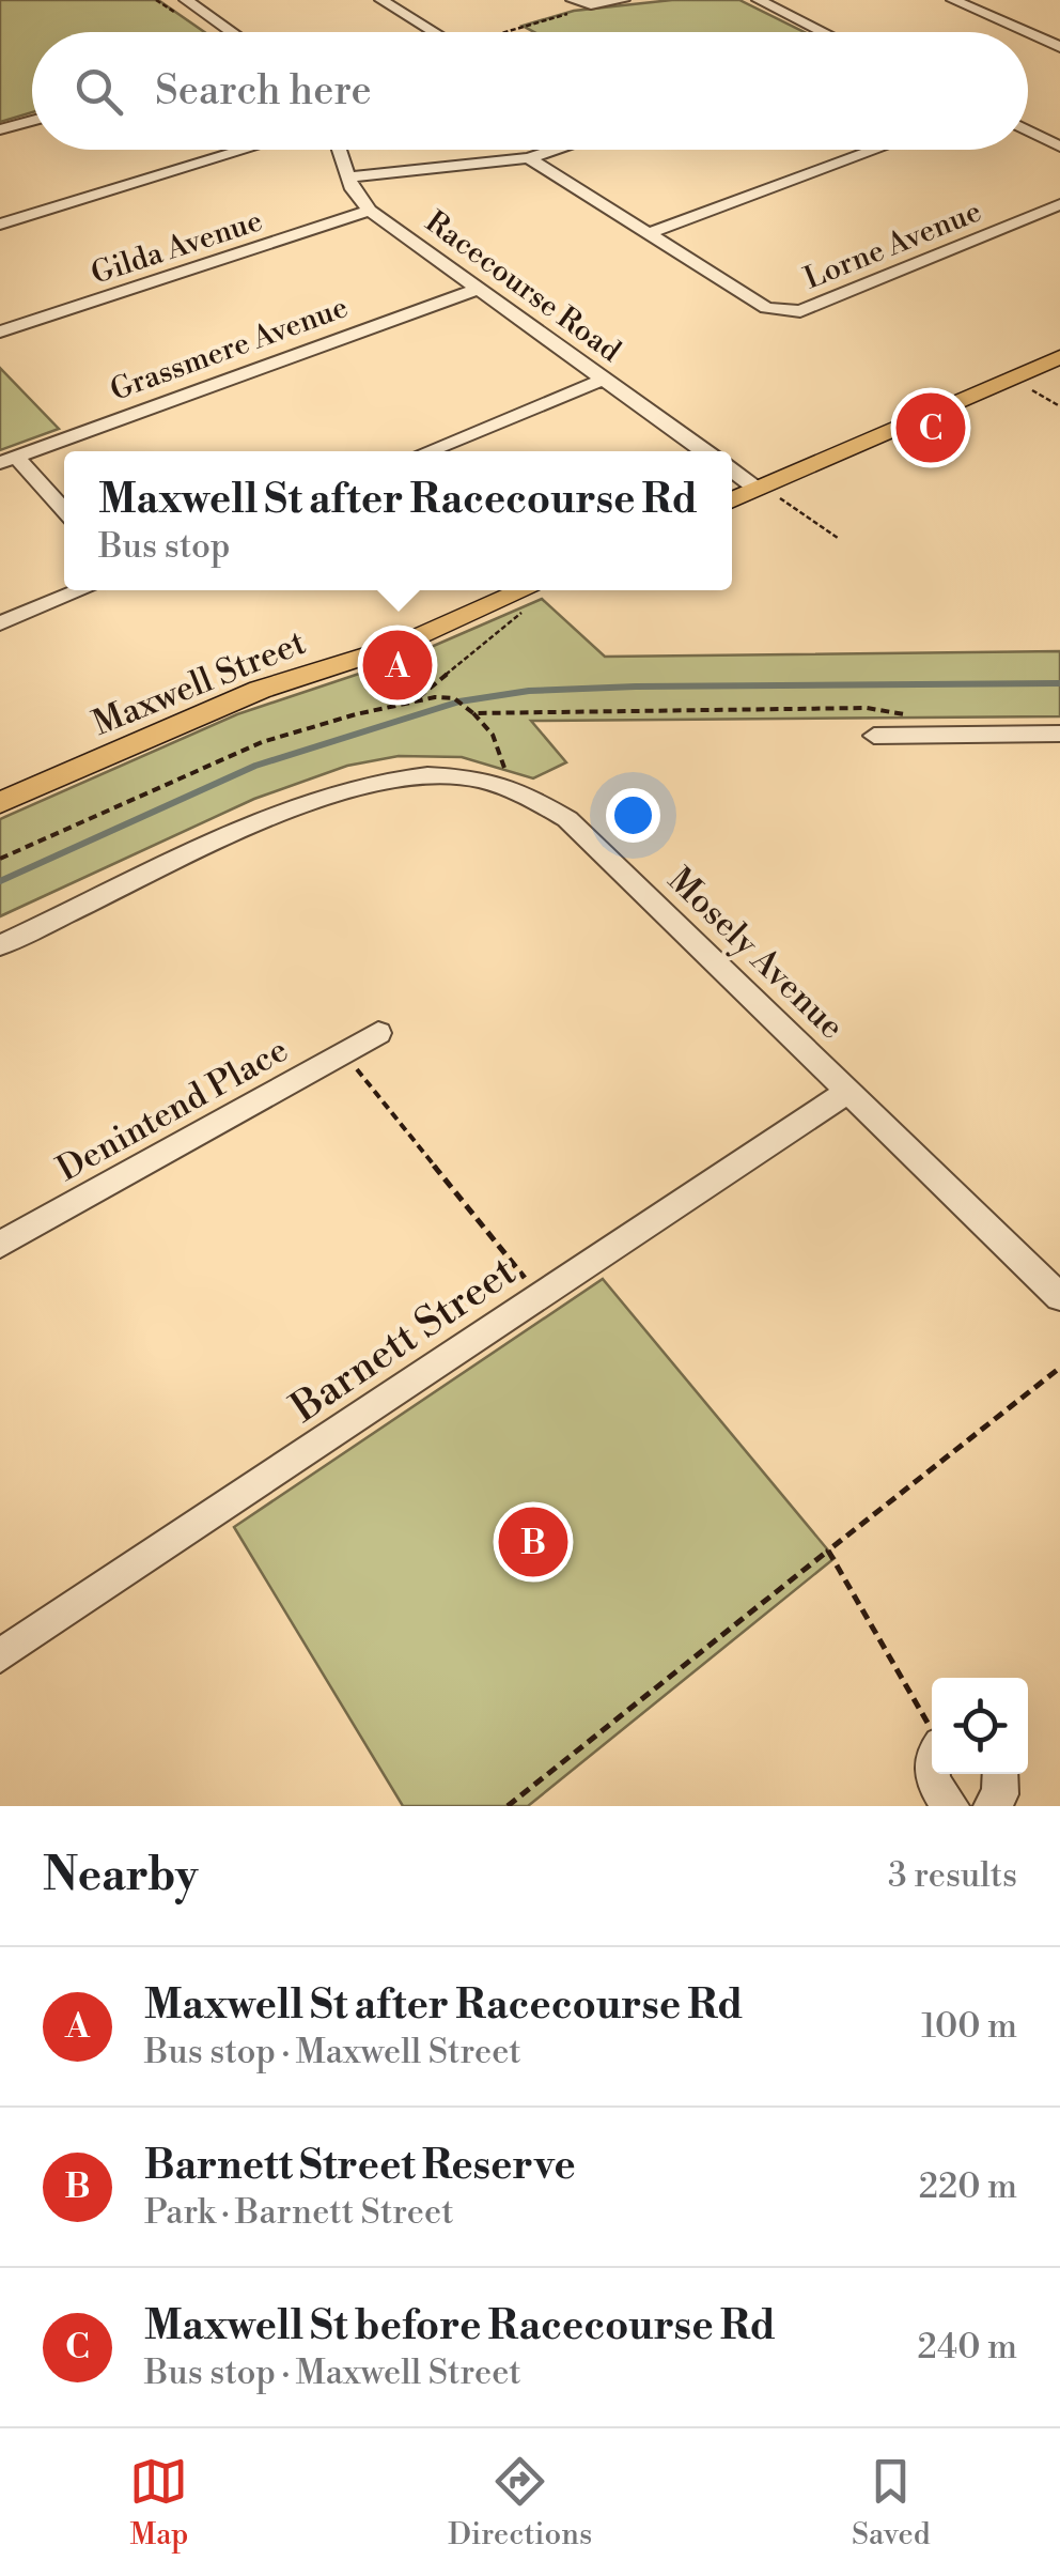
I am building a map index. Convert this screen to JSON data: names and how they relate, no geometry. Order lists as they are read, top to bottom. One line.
{"streets":{"main road":["Maxwell Street"],"street":["Lorne Avenue","Gilda Avenue","Racecourse Road","Grassmere Avenue","Mosely Avenue","Denintend Place","Barnett Street"]},"crossings":[["Gilda Avenue","Racecourse Road"],["Racecourse Road","Grassmere Avenue"],["Mosely Avenue","Barnett Street"]],"page":{"search":"Search here","pins":["C","A","B"],"popup":["Maxwell St after Racecourse Rd","Bus stop"],"heading":["Nearby","3 results"],"list":[{"mark":"A","name":"Maxwell St after Racecourse Rd","note":"Bus stop · Maxwell Street","value":"100 m"},{"mark":"B","name":"Barnett Street Reserve","note":"Park · Barnett Street","value":"220 m"},{"mark":"C","name":"Maxwell St before Racecourse Rd","note":"Bus stop · Maxwell Street","value":"240 m"}],"nav":["Map","Directions","Saved"]}}
